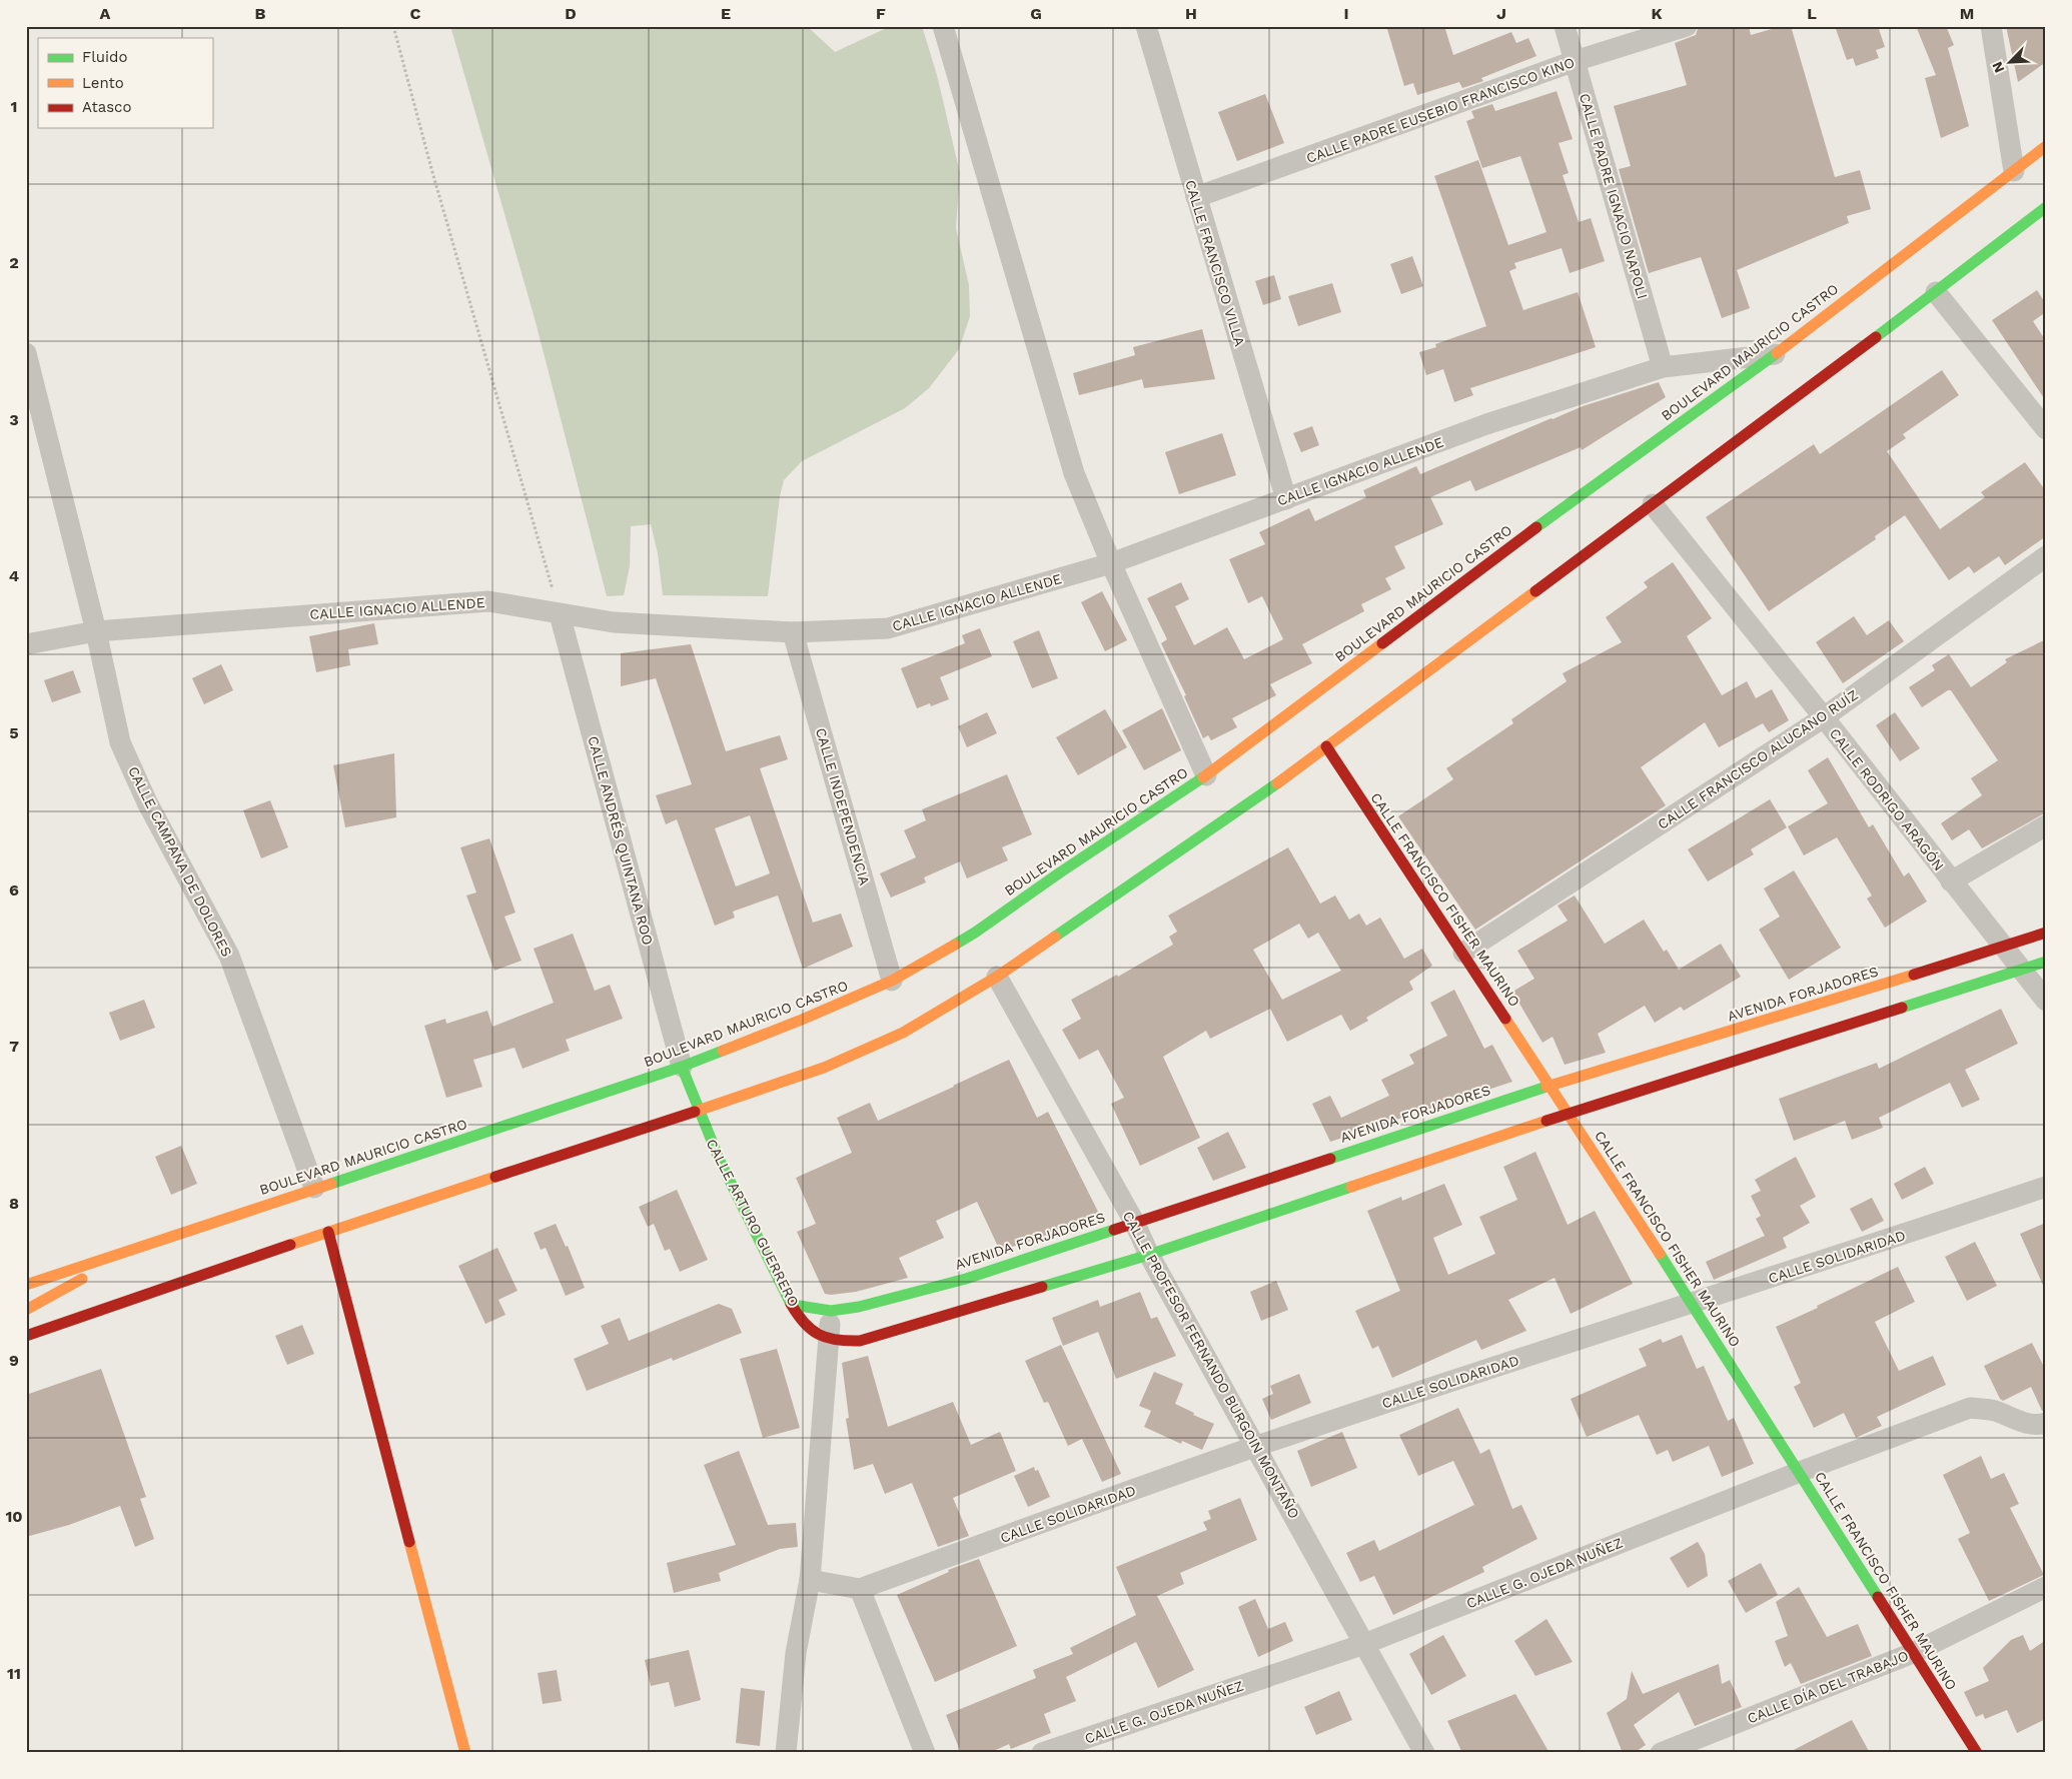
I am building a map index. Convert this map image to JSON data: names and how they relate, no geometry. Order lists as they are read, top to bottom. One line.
{"streets":{"main road":["BOULEVARD MAURICIO CASTRO","CALLE FRANCISCO FISHER MAURINO","AVENIDA FORJADORES","CALLE ARTURO GUERRERO"],"street":["CALLE PADRE EUSEBIO FRANCISCO KINO","CALLE PADRE IGNACIO NAPOLI","CALLE FRANCISCO VILLA","CALLE IGNACIO ALLENDE","CALLE FRANCISCO ALUCANO RUÍZ","CALLE RODRIGO ARAGÓN","CALLE INDEPENDENCIA","CALLE ANDRÉS QUINTANA ROO","CALLE CAMPANA DE DOLORES","CALLE SOLIDARIDAD","CALLE PROFESOR FERNANDO BURGOIN MONTAÑO","CALLE G. OJEDA NUÑEZ","CALLE DÍA DEL TRABAJO"]},"crossings":[["CALLE PADRE EUSEBIO FRANCISCO KINO","CALLE PADRE IGNACIO NAPOLI"],["CALLE PADRE EUSEBIO FRANCISCO KINO","CALLE FRANCISCO VILLA"],["CALLE PADRE IGNACIO NAPOLI","CALLE IGNACIO ALLENDE"],["CALLE FRANCISCO VILLA","CALLE IGNACIO ALLENDE"],["BOULEVARD MAURICIO CASTRO","CALLE IGNACIO ALLENDE"],["BOULEVARD MAURICIO CASTRO","CALLE INDEPENDENCIA"],["BOULEVARD MAURICIO CASTRO","CALLE ANDRÉS QUINTANA ROO"],["BOULEVARD MAURICIO CASTRO","CALLE CAMPANA DE DOLORES"],["BOULEVARD MAURICIO CASTRO","CALLE ARTURO GUERRERO"],["CALLE IGNACIO ALLENDE","CALLE INDEPENDENCIA"],["CALLE IGNACIO ALLENDE","CALLE ANDRÉS QUINTANA ROO"],["CALLE IGNACIO ALLENDE","CALLE CAMPANA DE DOLORES"],["CALLE FRANCISCO ALUCANO RUÍZ","CALLE RODRIGO ARAGÓN"],["CALLE FRANCISCO ALUCANO RUÍZ","CALLE FRANCISCO FISHER MAURINO"],["CALLE RODRIGO ARAGÓN","AVENIDA FORJADORES"],["CALLE ANDRÉS QUINTANA ROO","CALLE ARTURO GUERRERO"],["CALLE FRANCISCO FISHER MAURINO","AVENIDA FORJADORES"],["CALLE FRANCISCO FISHER MAURINO","CALLE SOLIDARIDAD"],["CALLE FRANCISCO FISHER MAURINO","CALLE G. OJEDA NUÑEZ"],["CALLE FRANCISCO FISHER MAURINO","CALLE DÍA DEL TRABAJO"],["AVENIDA FORJADORES","CALLE ARTURO GUERRERO"],["AVENIDA FORJADORES","CALLE PROFESOR FERNANDO BURGOIN MONTAÑO"],["CALLE SOLIDARIDAD","CALLE PROFESOR FERNANDO BURGOIN MONTAÑO"],["CALLE PROFESOR FERNANDO BURGOIN MONTAÑO","CALLE G. OJEDA NUÑEZ"]],"legend":["Fluido","Lento","Atasco"],"north":"bottom left","grid":{"columns":["A","B","C","D","E","F","G","H","I","J","K","L","M"],"rows":["1","2","3","4","5","6","7","8","9","10","11"]}}
